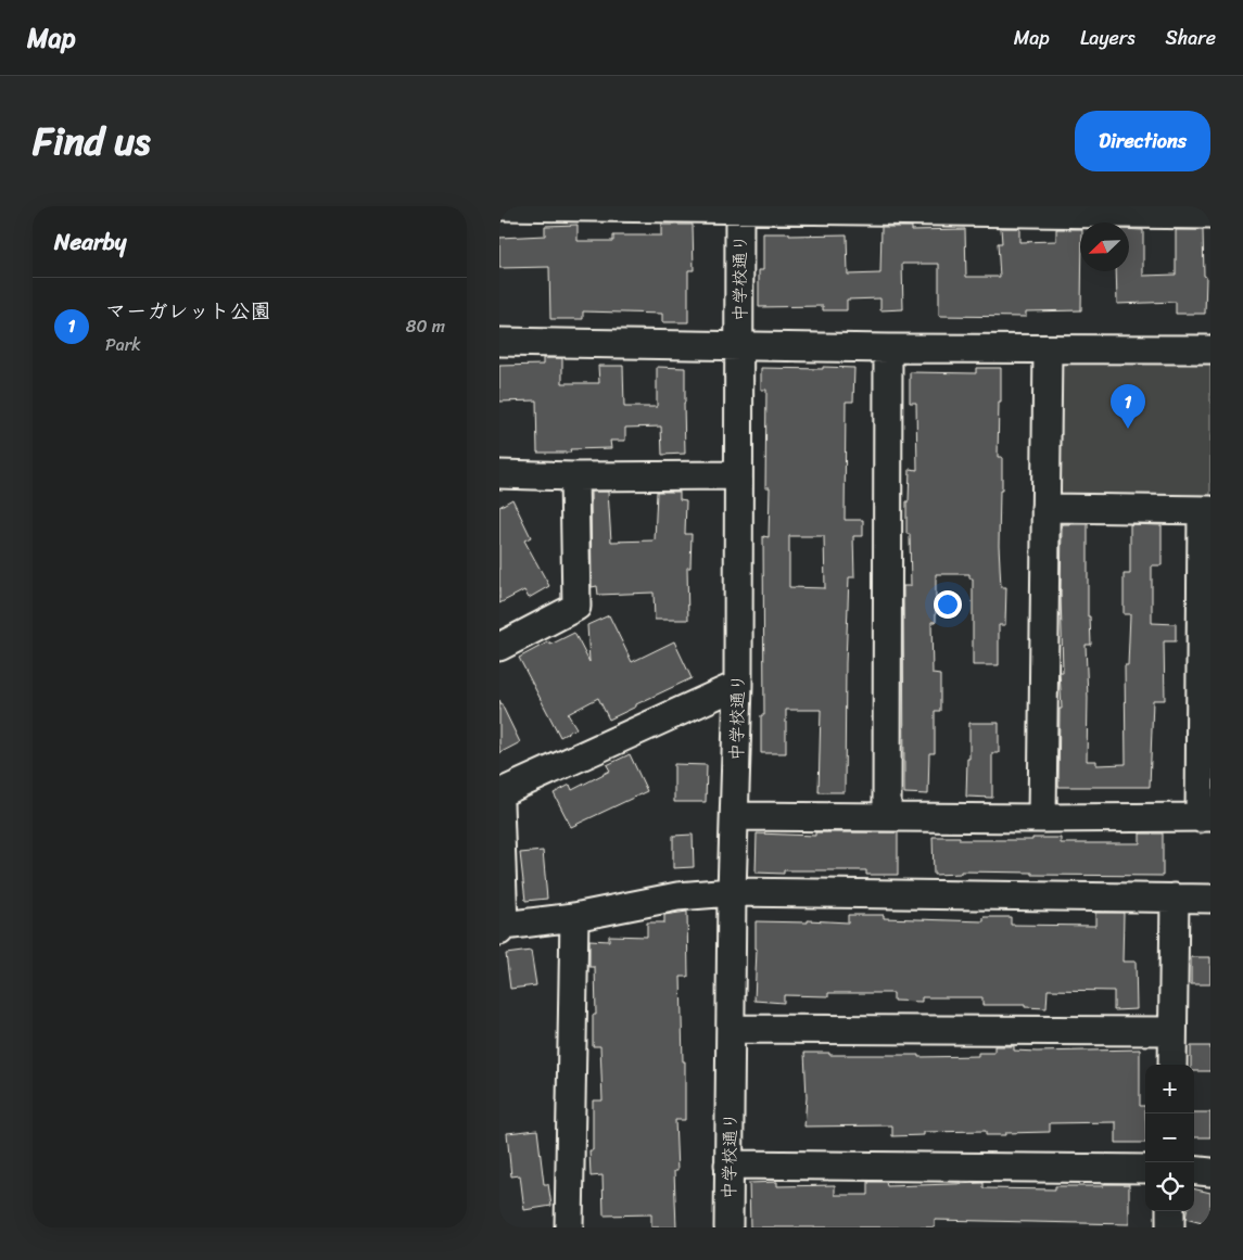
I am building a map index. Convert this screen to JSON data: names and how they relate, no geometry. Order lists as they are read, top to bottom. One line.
{"streets":{"street":["中学校通り"]},"north":"bottom left","page":{"header":"Map","nav":["Map","Layers","Share"],"title":"Find us","buttons":"Directions","heading":"Nearby","list":[{"mark":"1","name":"マーガレット公園","note":"Park","value":"80 m"}],"pins":"1","map_buttons":["+","−"]}}
